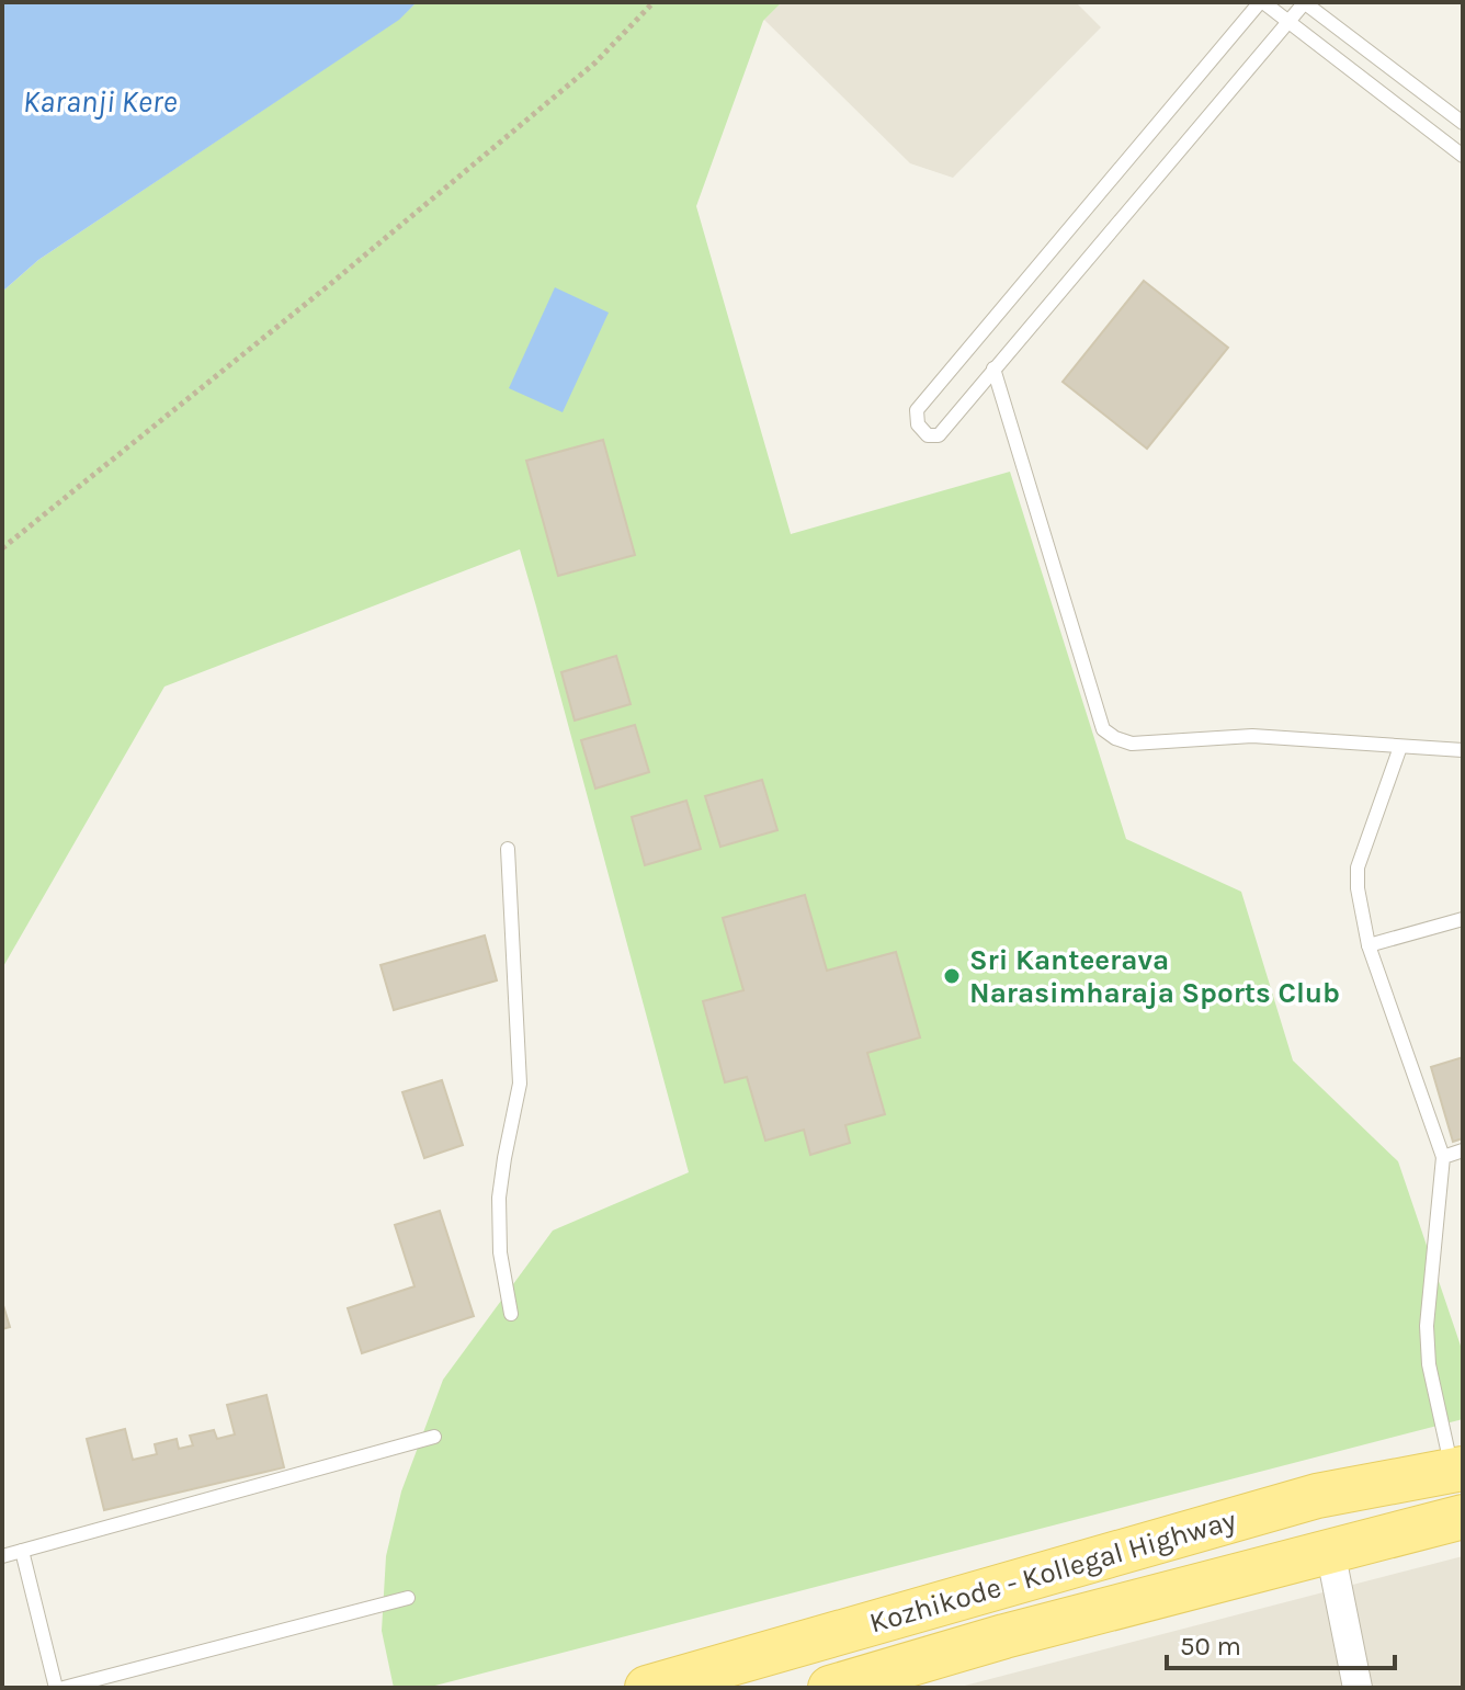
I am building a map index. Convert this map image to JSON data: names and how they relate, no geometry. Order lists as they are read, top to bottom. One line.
{"streets":{"main road":["Kozhikode - Kollegal Highway"]},"water":["Karanji Kere"],"places":["Sri Kanteerava Narasimharaja Sports Club"],"scale_bar":"50 m"}
